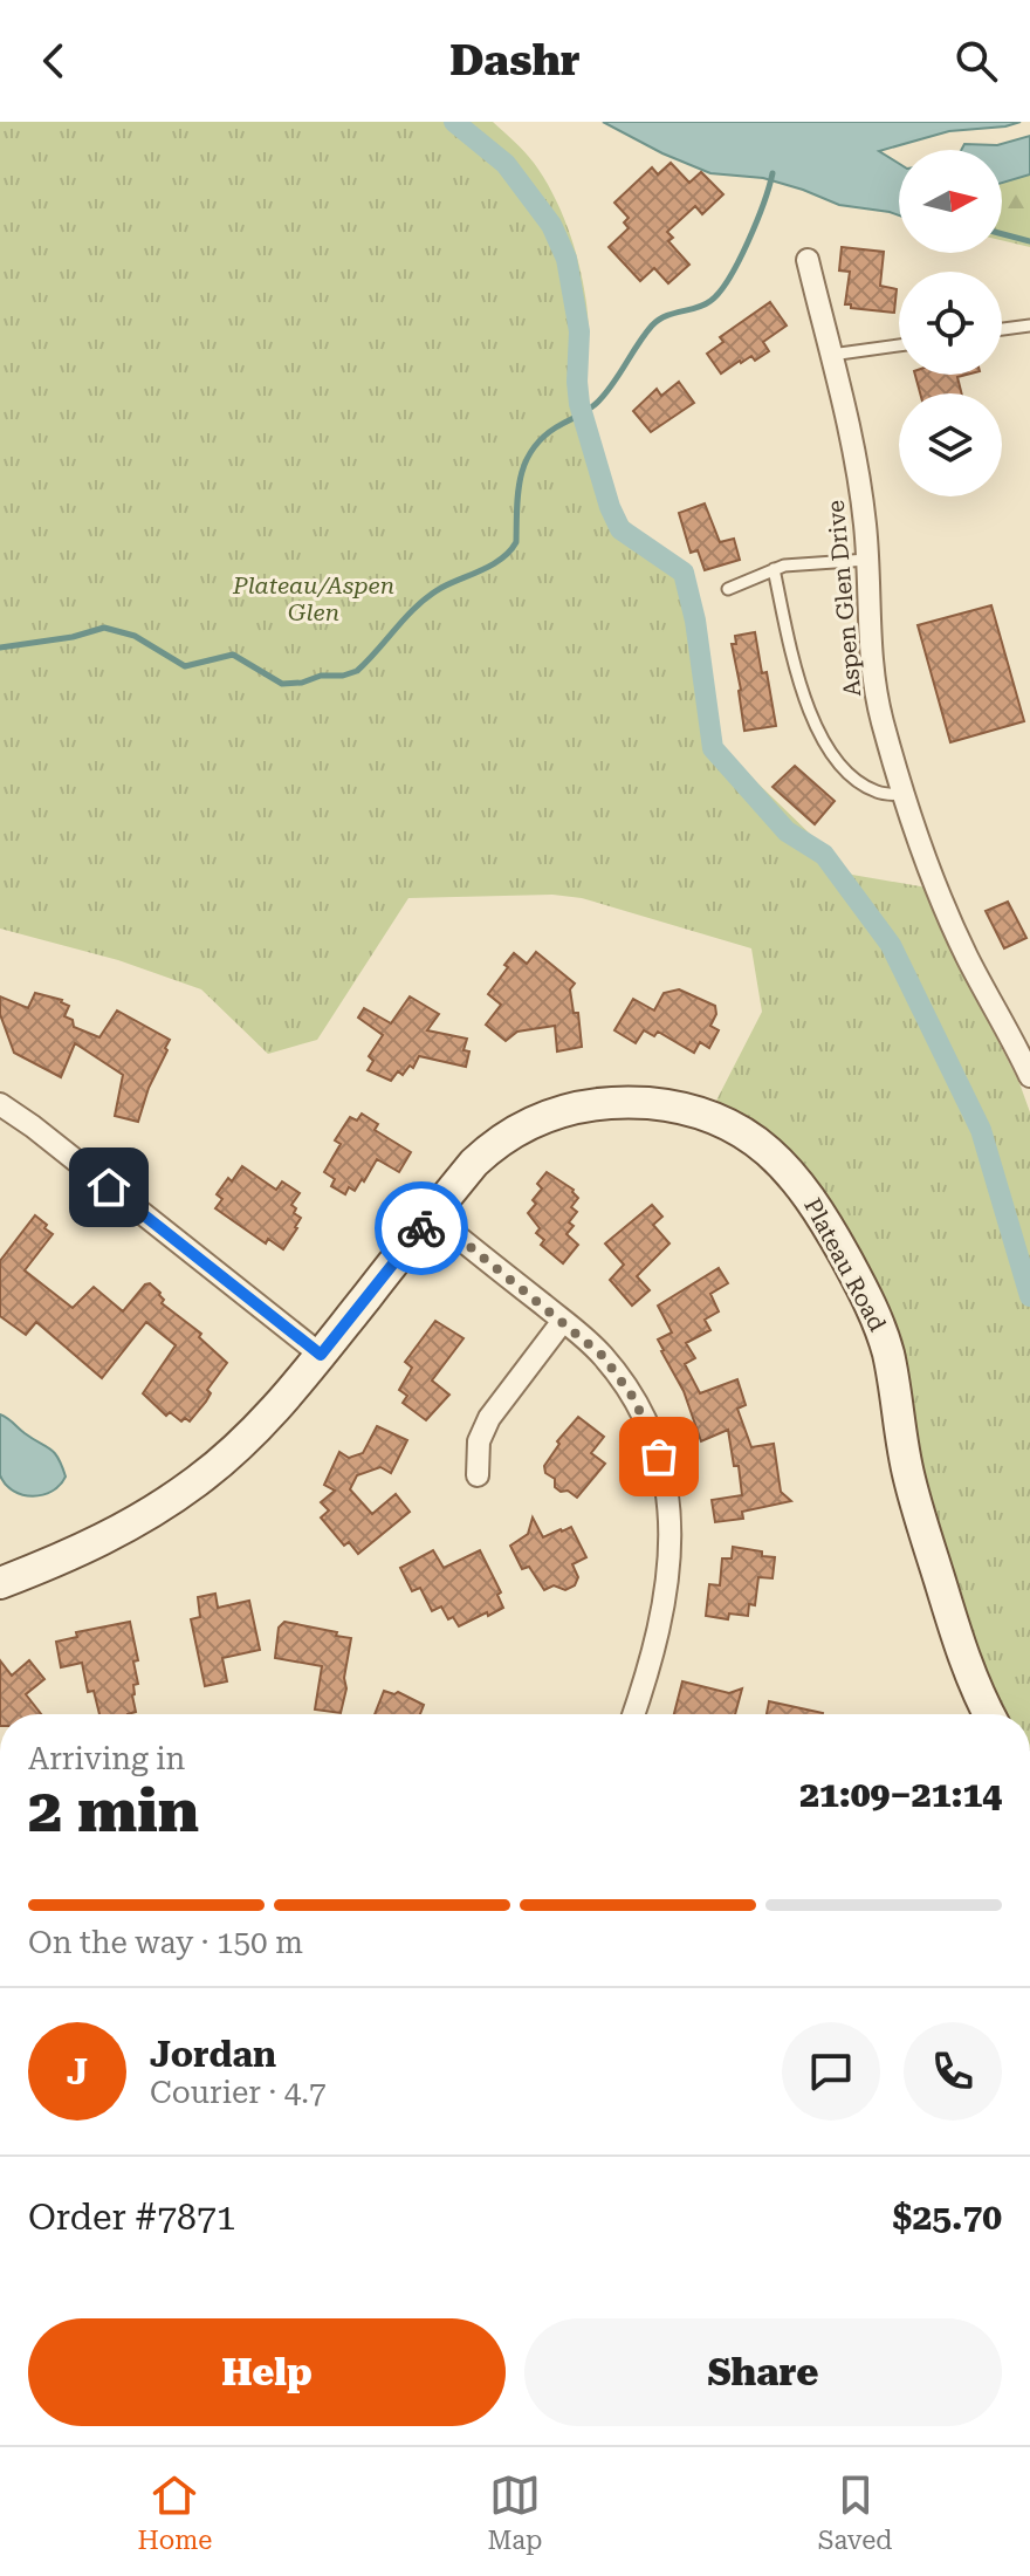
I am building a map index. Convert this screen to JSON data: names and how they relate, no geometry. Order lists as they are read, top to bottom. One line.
{"streets":{"street":["Aspen Glen Drive","Plateau Road"]},"parks":["Plateau/Aspen Glen"],"north":"right","page":{"header":"Dashr","heading":["2 min","Arriving in","21:09–21:14"],"panel":["Jordan","Courier · 4.7","Order #7871","$25.70"],"bar":"On the way · 150 m","round":"J","buttons":["Help","Share"],"tabs":["Home","Map","Saved"]}}
